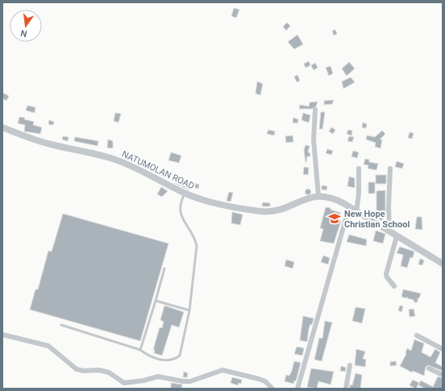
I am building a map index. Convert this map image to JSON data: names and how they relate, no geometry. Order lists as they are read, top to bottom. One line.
{"streets":{"street":["NATUMOLAN ROAD"]},"places":{"school or university":["New Hope Christian School"]},"north":"bottom"}
